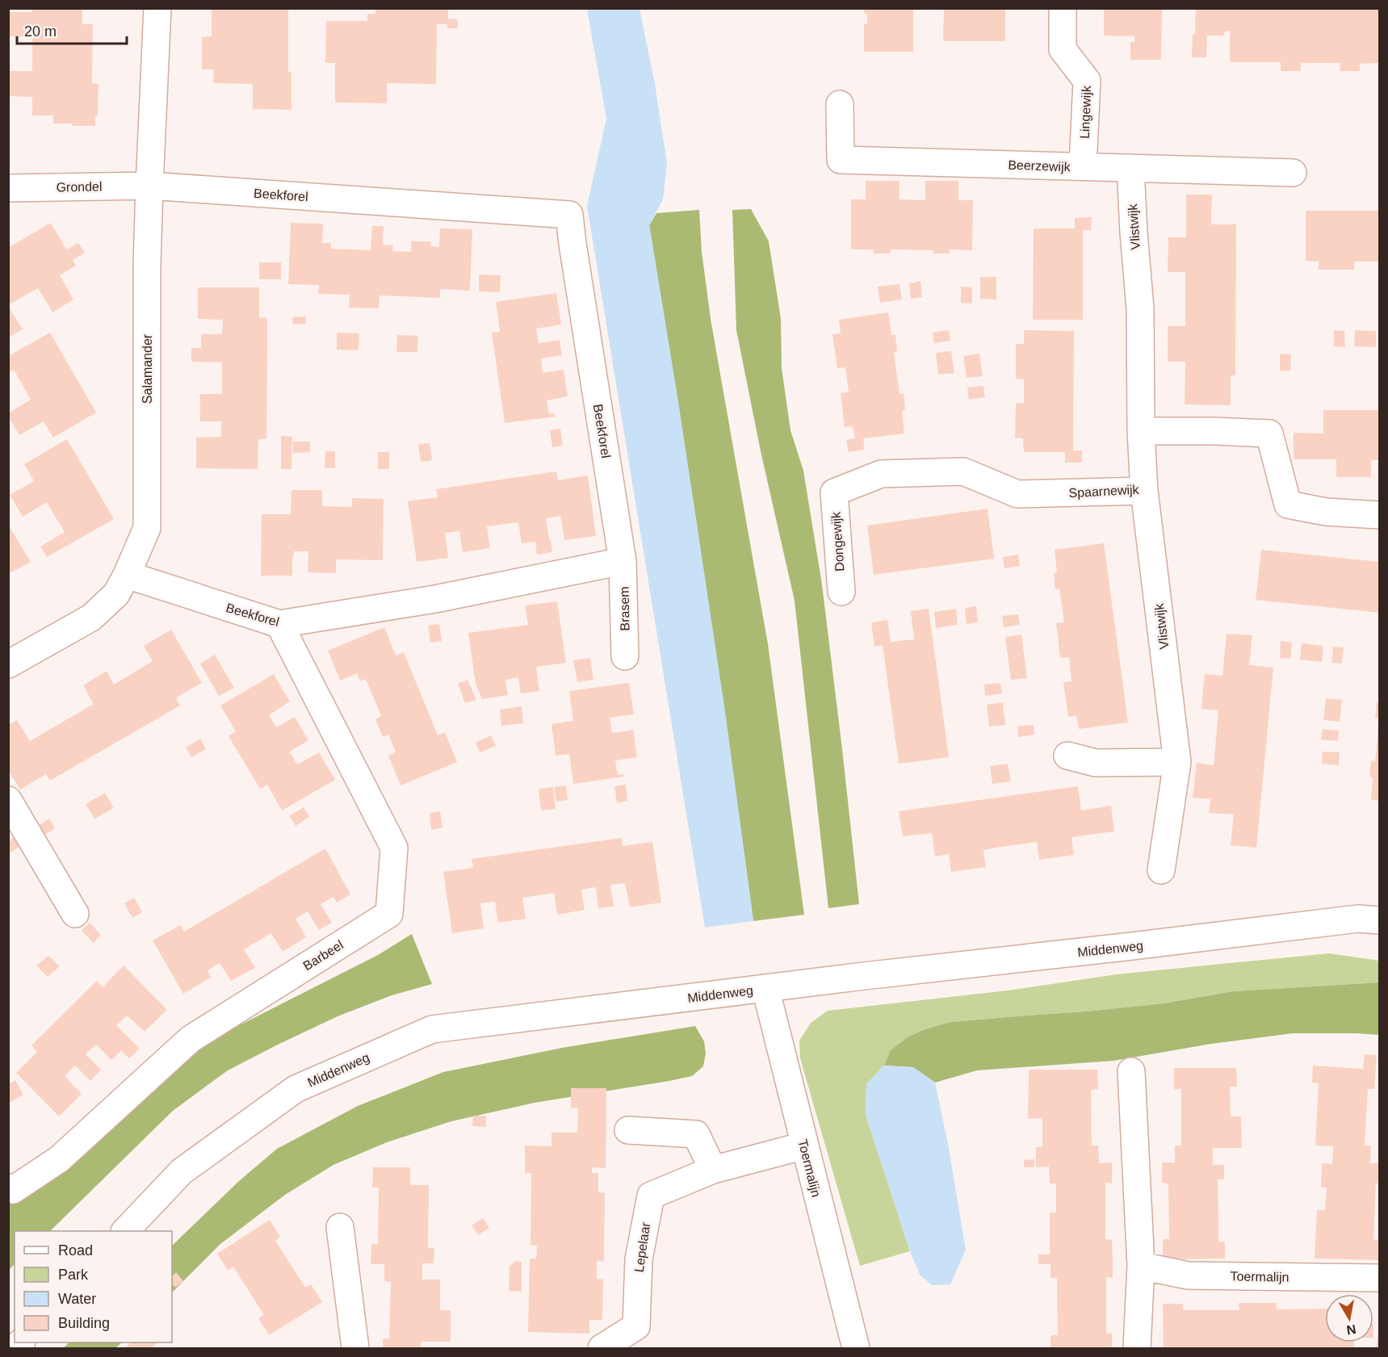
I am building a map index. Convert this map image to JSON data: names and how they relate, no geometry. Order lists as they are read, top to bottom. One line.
{"streets":{"street":["Lingewijk","Beerzewijk","Grondel","Beekforel","Vlistwijk","Salamander","Spaarnewijk","Dongewijk","Brasem","Middenweg","Barbeel","Toermalijn","Lepelaar"]},"crossings":[["Lingewijk","Beerzewijk"],["Beerzewijk","Vlistwijk"],["Grondel","Beekforel"],["Grondel","Salamander"],["Beekforel","Salamander"],["Beekforel","Brasem"],["Beekforel","Barbeel"],["Vlistwijk","Spaarnewijk"],["Spaarnewijk","Dongewijk"],["Middenweg","Toermalijn"],["Toermalijn","Lepelaar"]],"legend":["Road","Park","Water","Building"],"scale_bar":"20 m","north":"bottom"}
